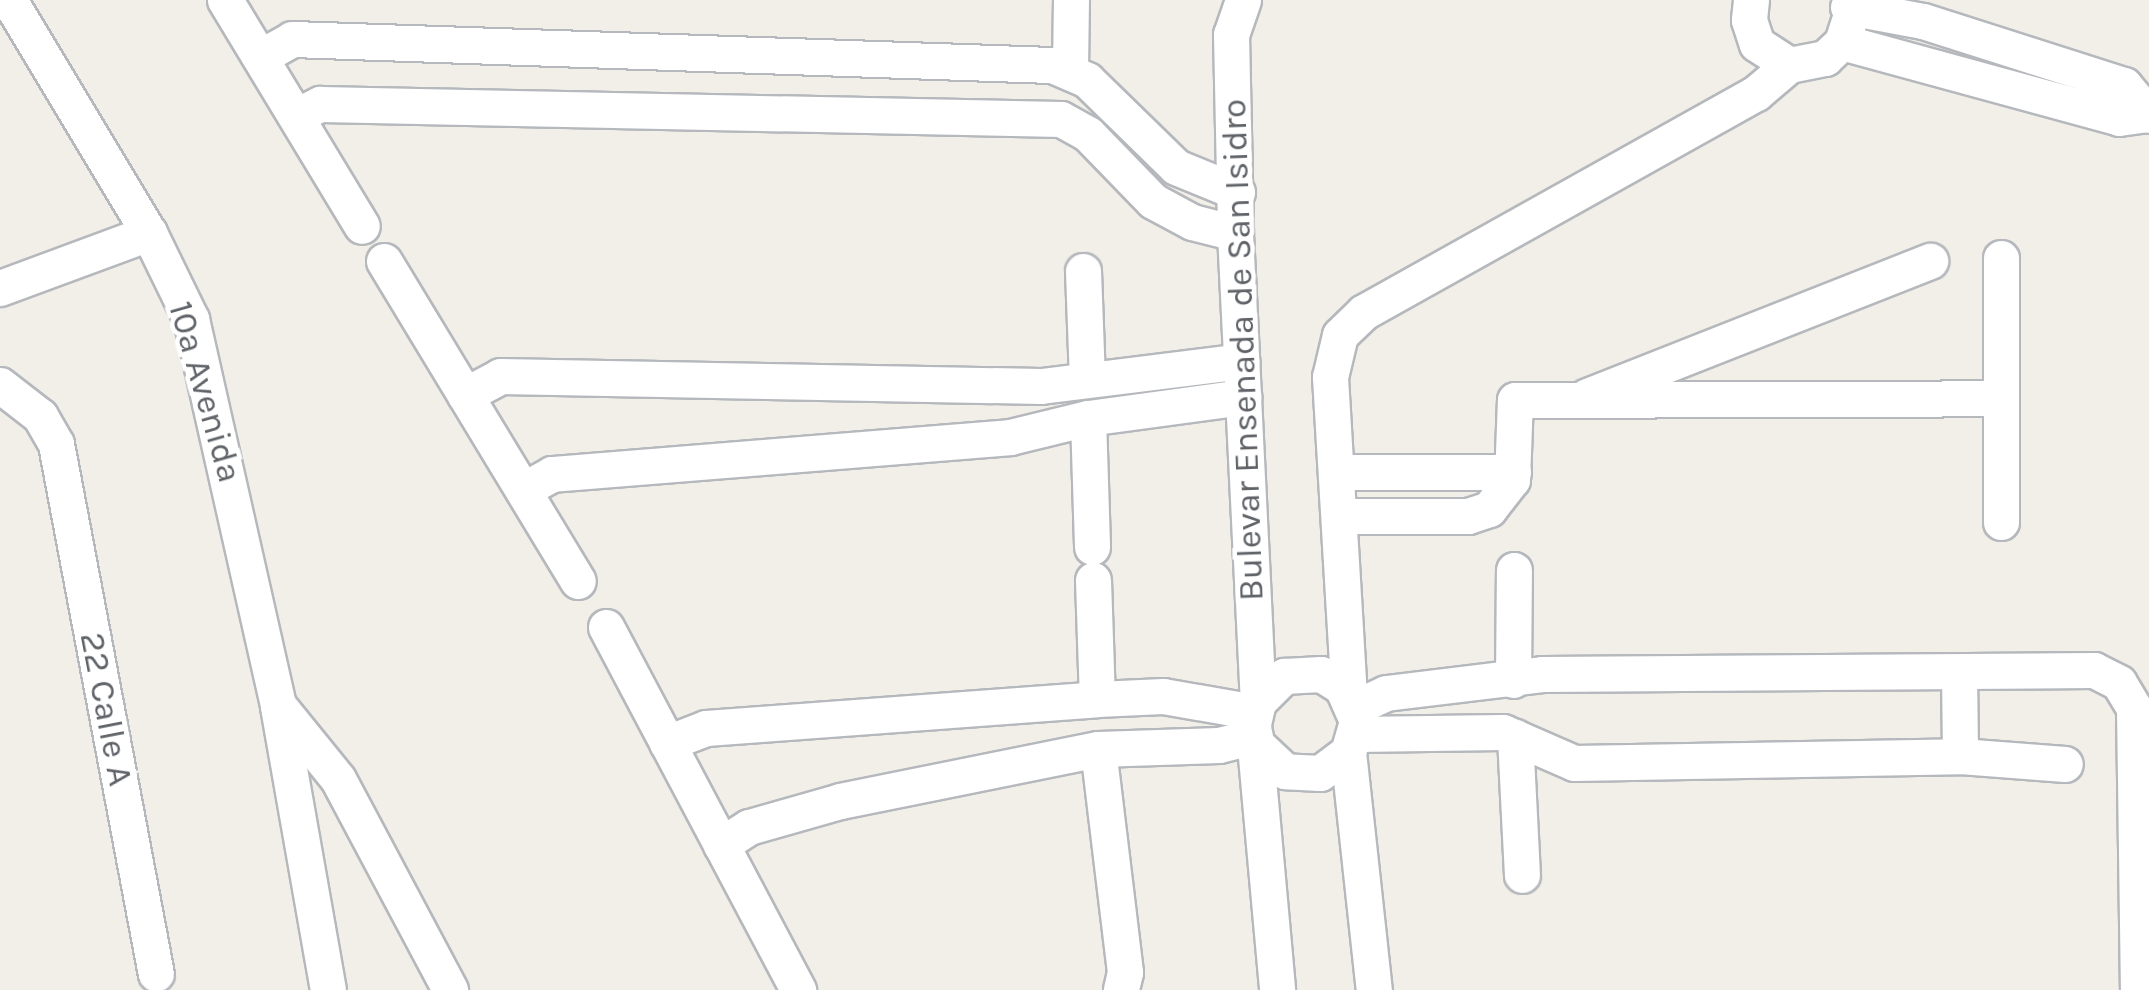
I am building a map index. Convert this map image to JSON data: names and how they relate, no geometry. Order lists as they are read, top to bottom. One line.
{"streets":{"street":["Bulevar Ensenada de San Isidro","10a Avenida","22 Calle A"]}}
